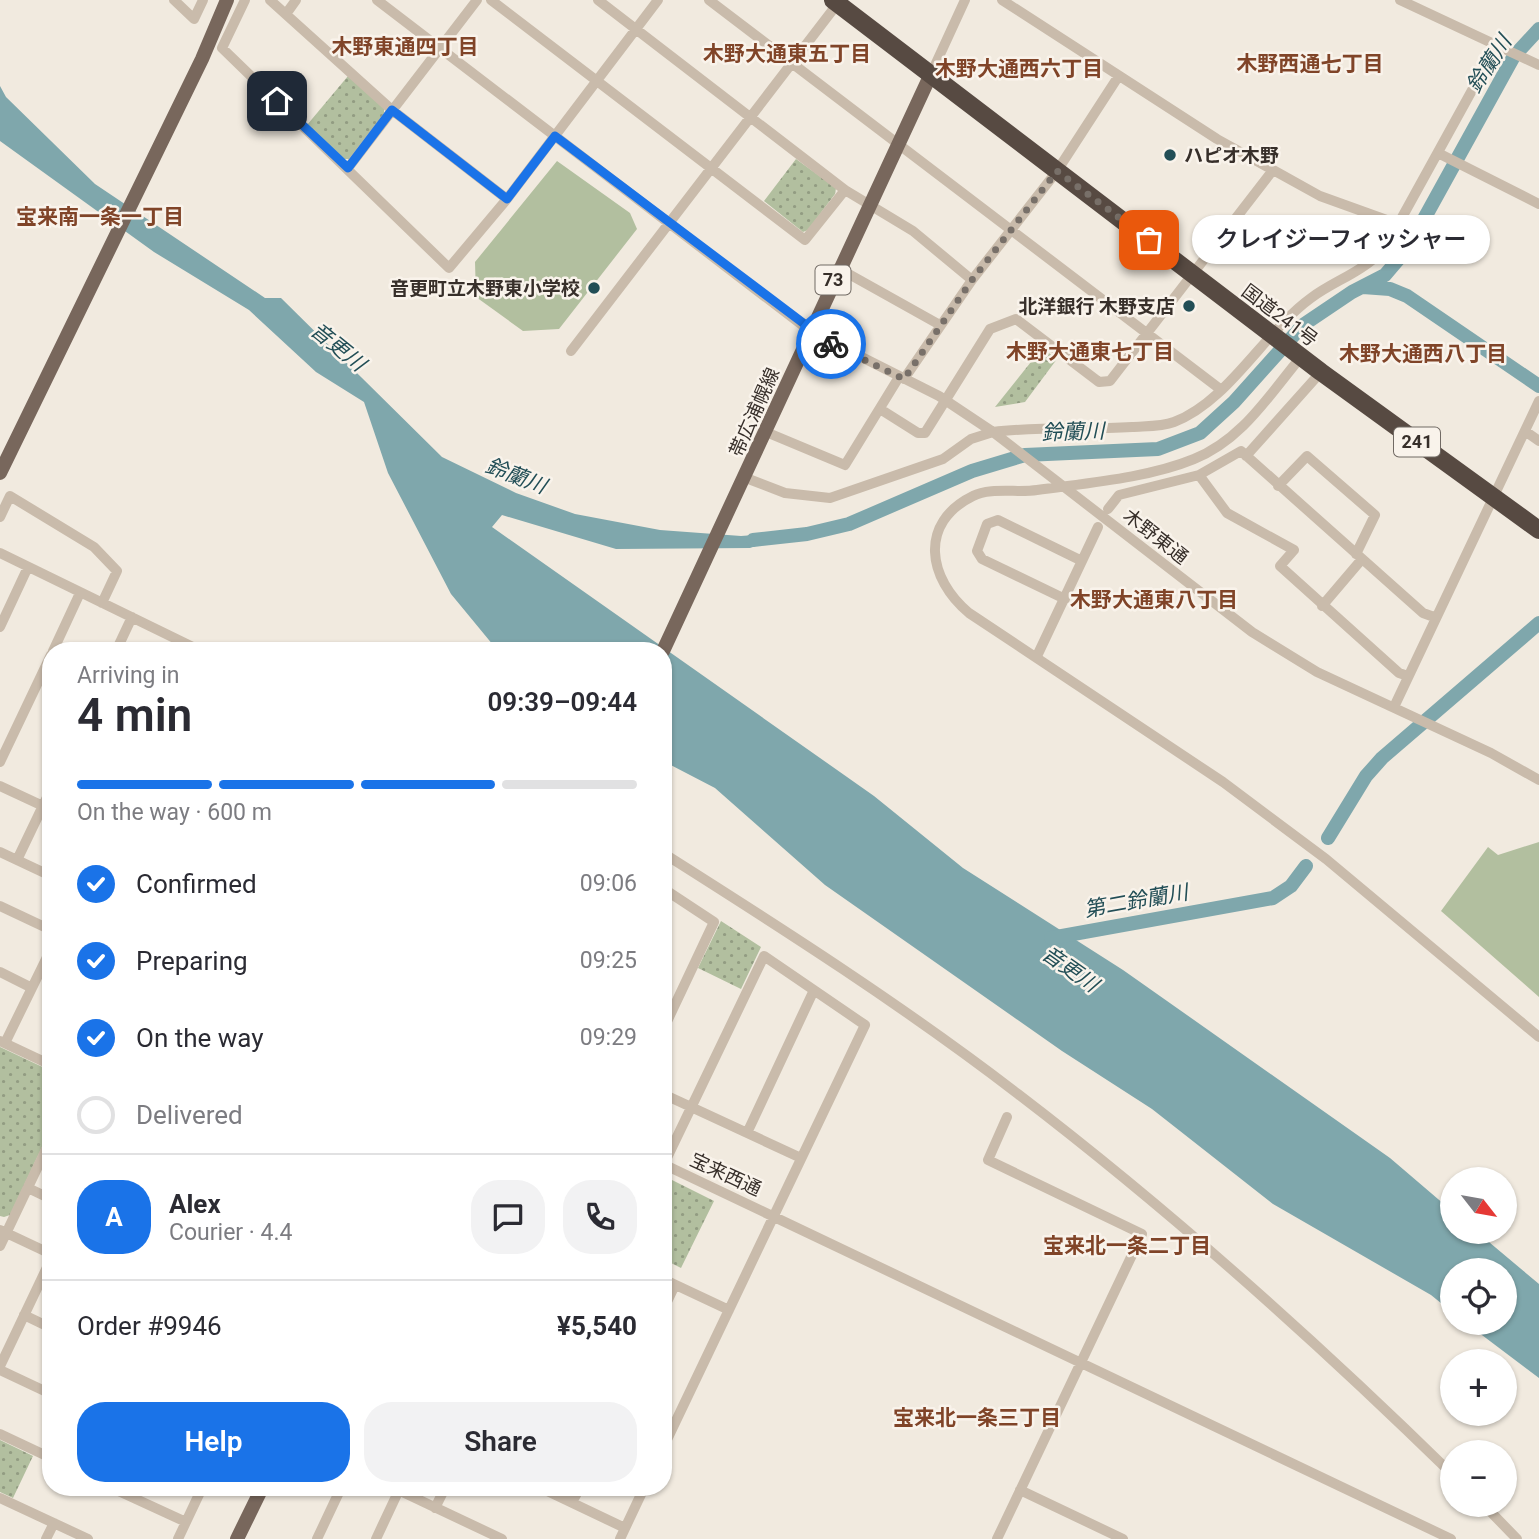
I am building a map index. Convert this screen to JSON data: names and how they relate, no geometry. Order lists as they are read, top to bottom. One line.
{"streets":{"highway":["国道241号","241"],"main road":["73","帯広浦幌線"],"street":["木野東通","宝来西通"]},"crossings":[["国道241号","帯広浦幌線"],["帯広浦幌線","木野東通"]],"districts":["木野東通四丁目","木野大通東五丁目","木野西通七丁目","木野大通西六丁目","宝来南一条一丁目","木野大通東七丁目","木野大通西八丁目","木野大通東八丁目","宝来北一条二丁目","宝来北一条三丁目"],"water":["鈴蘭川","音更川","第二鈴蘭川"],"places":["ハピオ木野","クレイジーフィッシャー","音更町立木野東小学校","北洋銀行 木野支店"],"north":"bottom right","page":{"bubble":"クレイジーフィッシャー","heading":["4 min","Arriving in","09:39–09:44"],"panel":["Alex","Courier · 4.4","Order #9946","¥5,540"],"bar":"On the way · 600 m","list":[["Confirmed","09:06"],["Preparing","09:25"],["On the way","09:29"],"Delivered"],"map_buttons":["+","−"],"round":"A","buttons":["Help","Share"]}}
